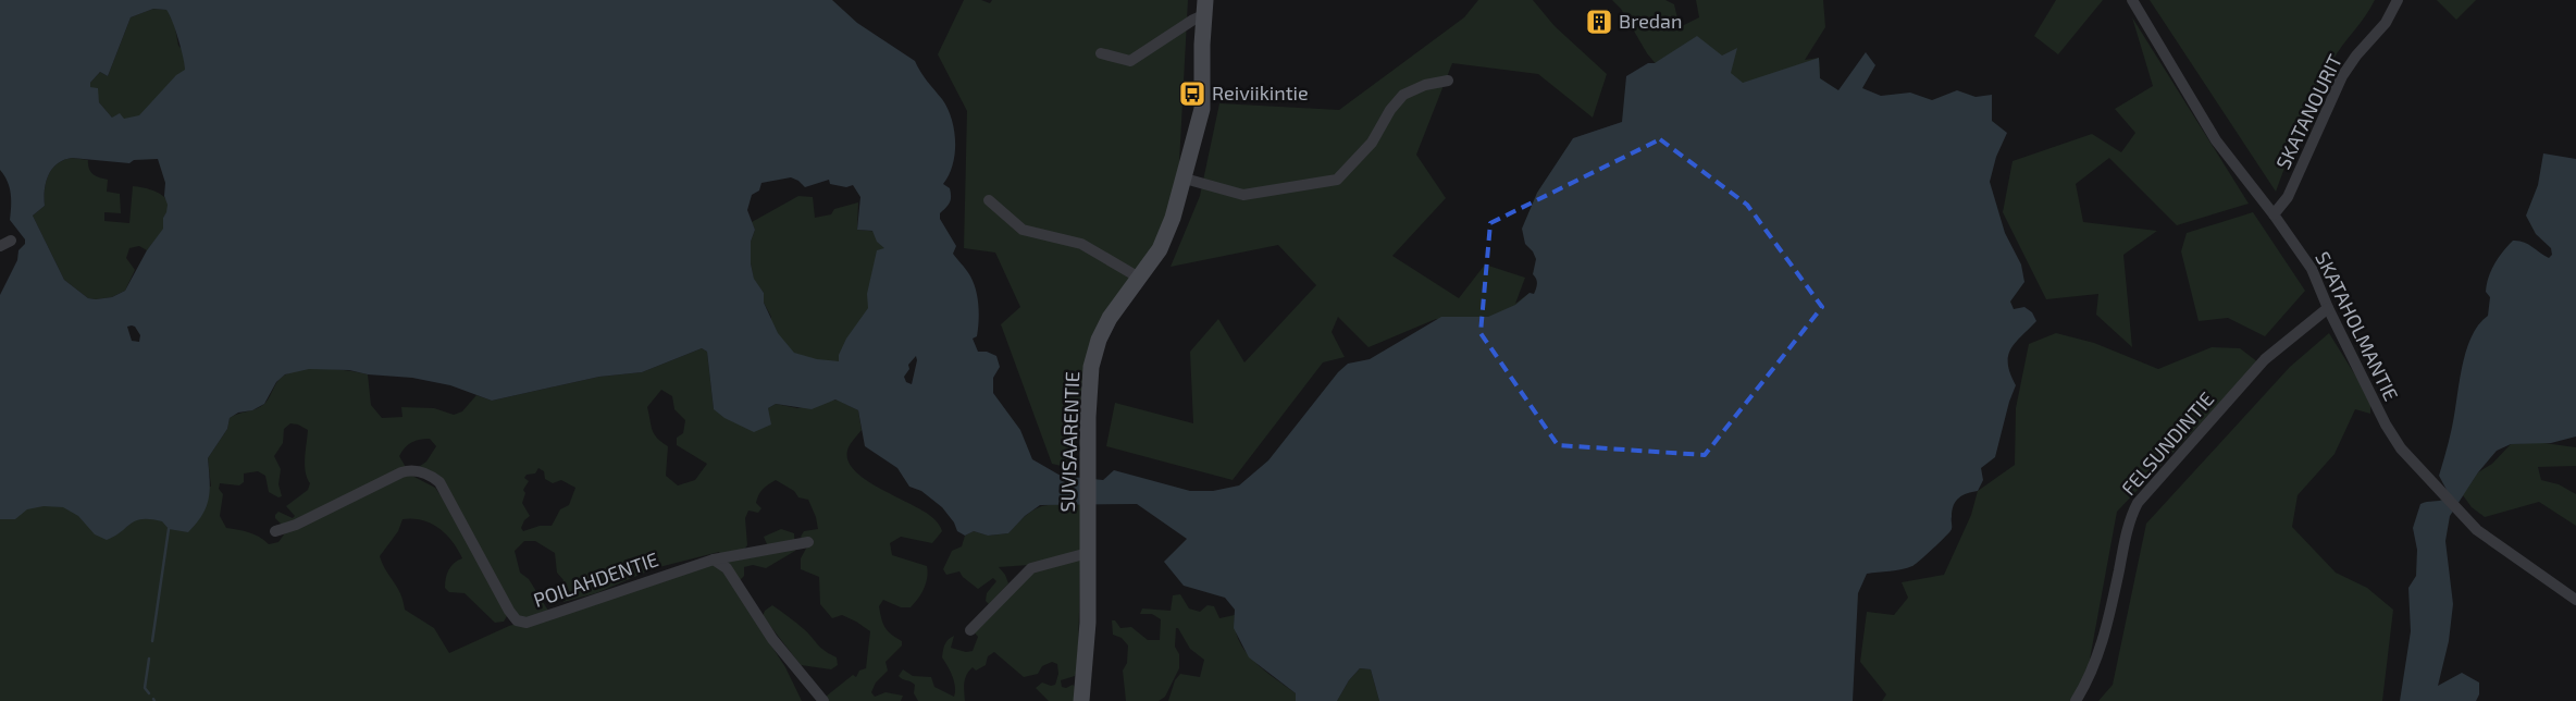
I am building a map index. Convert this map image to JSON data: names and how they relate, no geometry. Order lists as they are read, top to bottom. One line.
{"streets":{"street":["SKATANOURIT","SKATAHOLMANTIE","SUVISAARENTIE","FELSUNDINTIE","POILAHDENTIE"]},"crossings":[["SKATANOURIT","SKATAHOLMANTIE"],["SKATAHOLMANTIE","FELSUNDINTIE"]],"places":{"building":["Bredan"],"bus stop":["Reiviikintie"]}}
